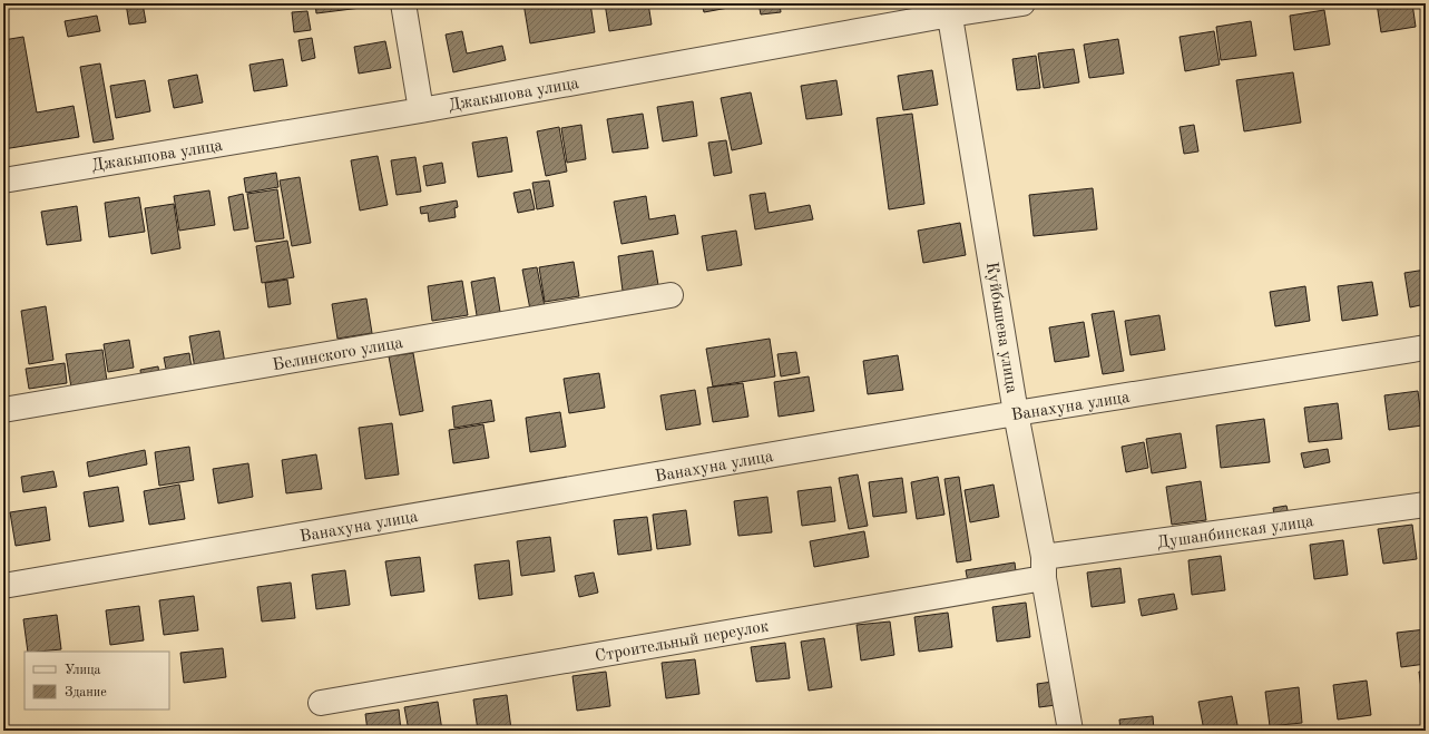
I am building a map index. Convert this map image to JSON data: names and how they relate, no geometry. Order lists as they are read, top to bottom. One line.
{"streets":{"street":["Джакыпова улица","Куйбышева улица","Белинского улица","Ванахуна улица","Душанбинская улица","Строительный переулок"]},"crossings":[["Джакыпова улица","Куйбышева улица"],["Куйбышева улица","Ванахуна улица"],["Куйбышева улица","Душанбинская улица"],["Куйбышева улица","Строительный переулок"],["Душанбинская улица","Строительный переулок"]],"legend":["Улица","Здание"]}
